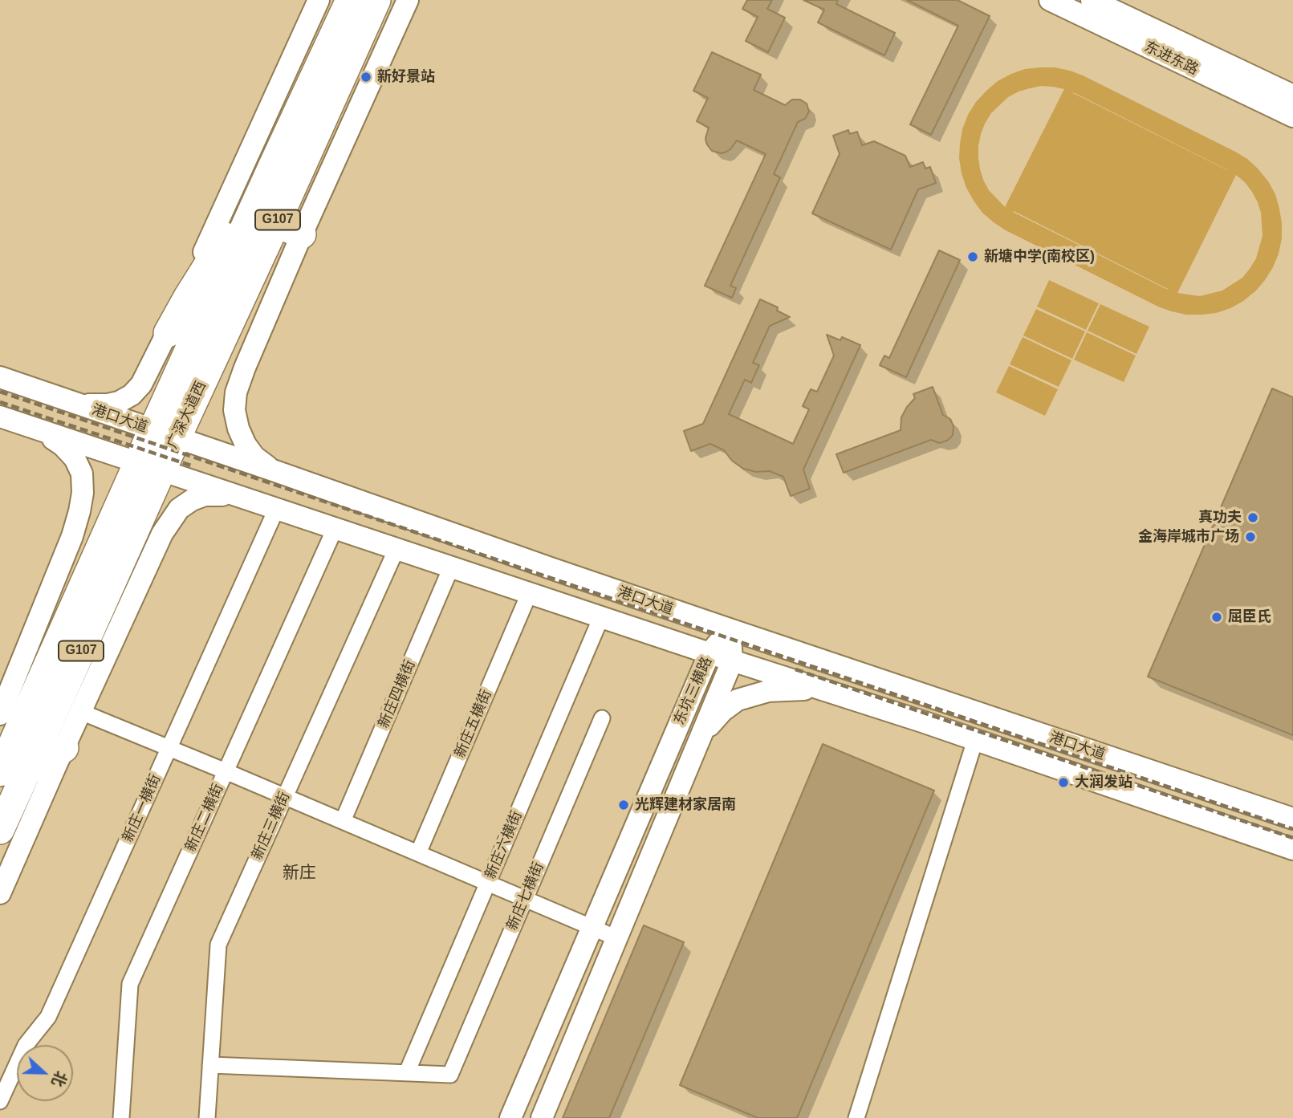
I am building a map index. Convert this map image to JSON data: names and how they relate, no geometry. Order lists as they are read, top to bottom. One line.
{"streets":{"highway":["G107","广深大道西"],"street":["东进东路","港口大道","东坑三横路","新庄四横街","新庄五横街","新庄一横街","新庄二横街","新庄三横街","新庄六横街","新庄七横街"]},"crossings":[["广深大道西","港口大道"],["港口大道","东坑三横路"],["港口大道","新庄四横街"],["港口大道","新庄五横街"],["港口大道","新庄一横街"],["港口大道","新庄二横街"],["港口大道","新庄三横街"],["港口大道","新庄六横街"],["新庄六横街","新庄七横街"]],"districts":["新庄"],"places":["新好景站","新塘中学(南校区)","真功夫","金海岸城市广场","屈臣氏","大润发站","光辉建材家居南"],"north":"right"}
